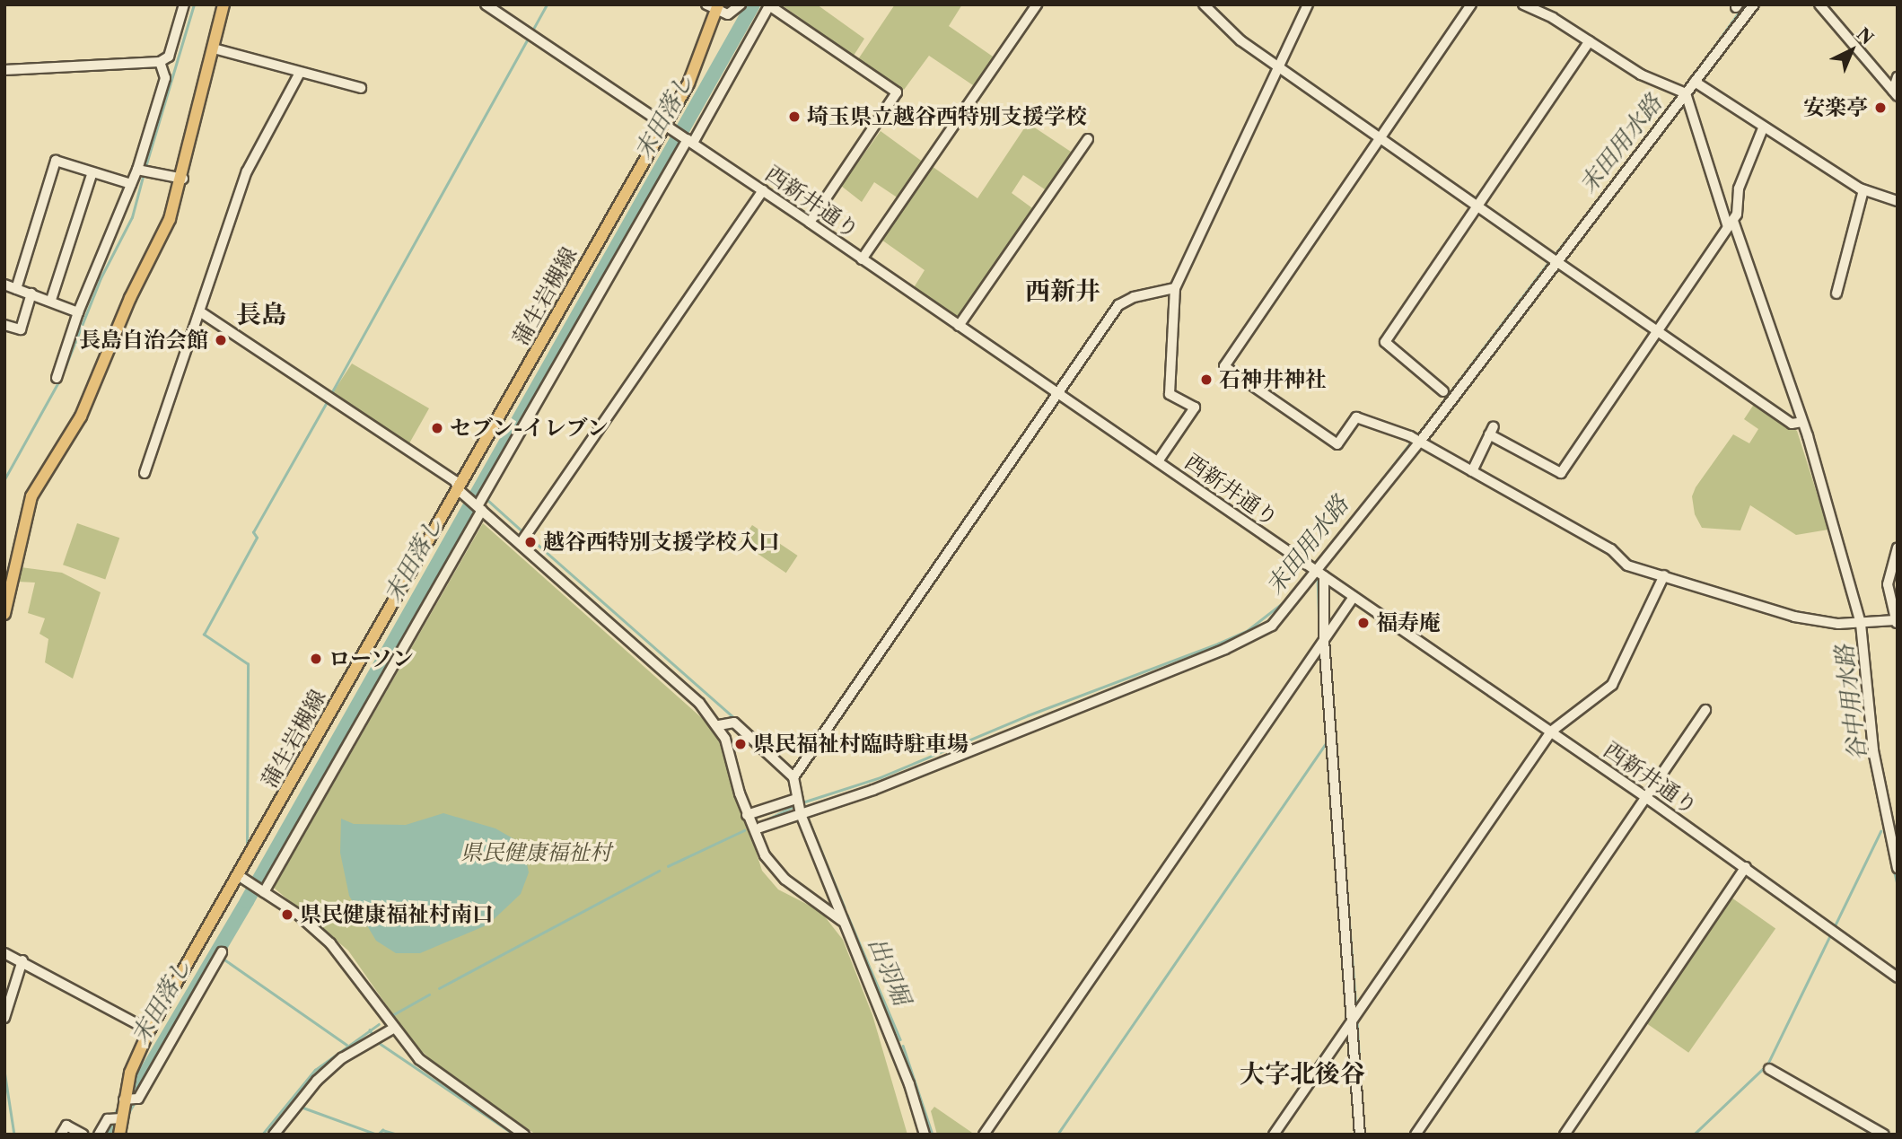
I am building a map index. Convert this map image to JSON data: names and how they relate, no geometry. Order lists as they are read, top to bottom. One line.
{"streets":{"main road":["蒲生岩槻線"],"street":["西新井通り"]},"crossings":[["西新井通り","蒲生岩槻線"]],"districts":["西新井","長島","大字北後谷"],"water":["末田落し","末田用水路","谷中用水路","出羽堀"],"parks":["県民健康福祉村"],"places":["安楽亭","埼玉県立越谷西特別支援学校","長島自治会館","石神井神社","セブン-イレブン","越谷西特別支援学校入口","福寿庵","ローソン","県民福祉村臨時駐車場","県民健康福祉村南口"],"north":"top right"}
